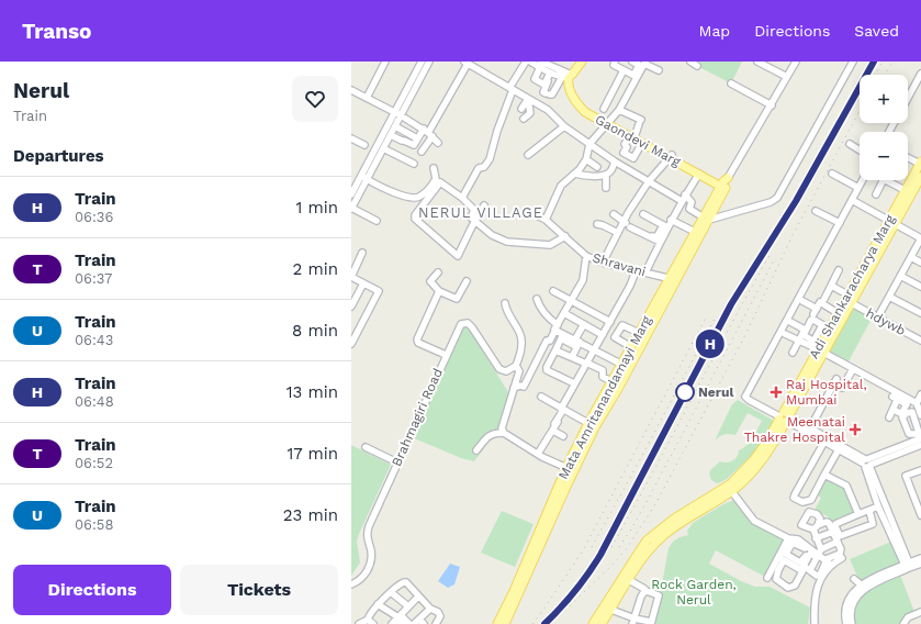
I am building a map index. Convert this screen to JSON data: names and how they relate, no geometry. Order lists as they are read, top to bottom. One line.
{"streets":{"main road":["Gaondevi Marg","Adi Shankaracharya Marg","Mata Amritanandamayi Marg"],"street":["Shravani","hdywb","Brahmagiri Road"]},"crossings":[["Gaondevi Marg","Mata Amritanandamayi Marg"],["Shravani","Mata Amritanandamayi Marg"],["Adi Shankaracharya Marg","hdywb"]],"districts":["NERUL VILLAGE"],"parks":["Rock Garden, Nerul"],"places":{"other":["Nerul"],"health":["Raj Hospital, Mumbai","Meenatai Thakre Hospital"]},"page":{"header":"Transo","nav":["Map","Directions","Saved"],"heading":[["Nerul","Train"],"Departures"],"on_map":"H","map_buttons":["+","−"],"list":[{"mark":"H","name":"Train","note":"06:36","value":"1 min"},{"mark":"T","name":"Train","note":"06:37","value":"2 min"},{"mark":"U","name":"Train","note":"06:43","value":"8 min"},{"mark":"H","name":"Train","note":"06:48","value":"13 min"},{"mark":"T","name":"Train","note":"06:52","value":"17 min"},{"mark":"U","name":"Train","note":"06:58","value":"23 min"}],"buttons":["Directions","Tickets"]}}
